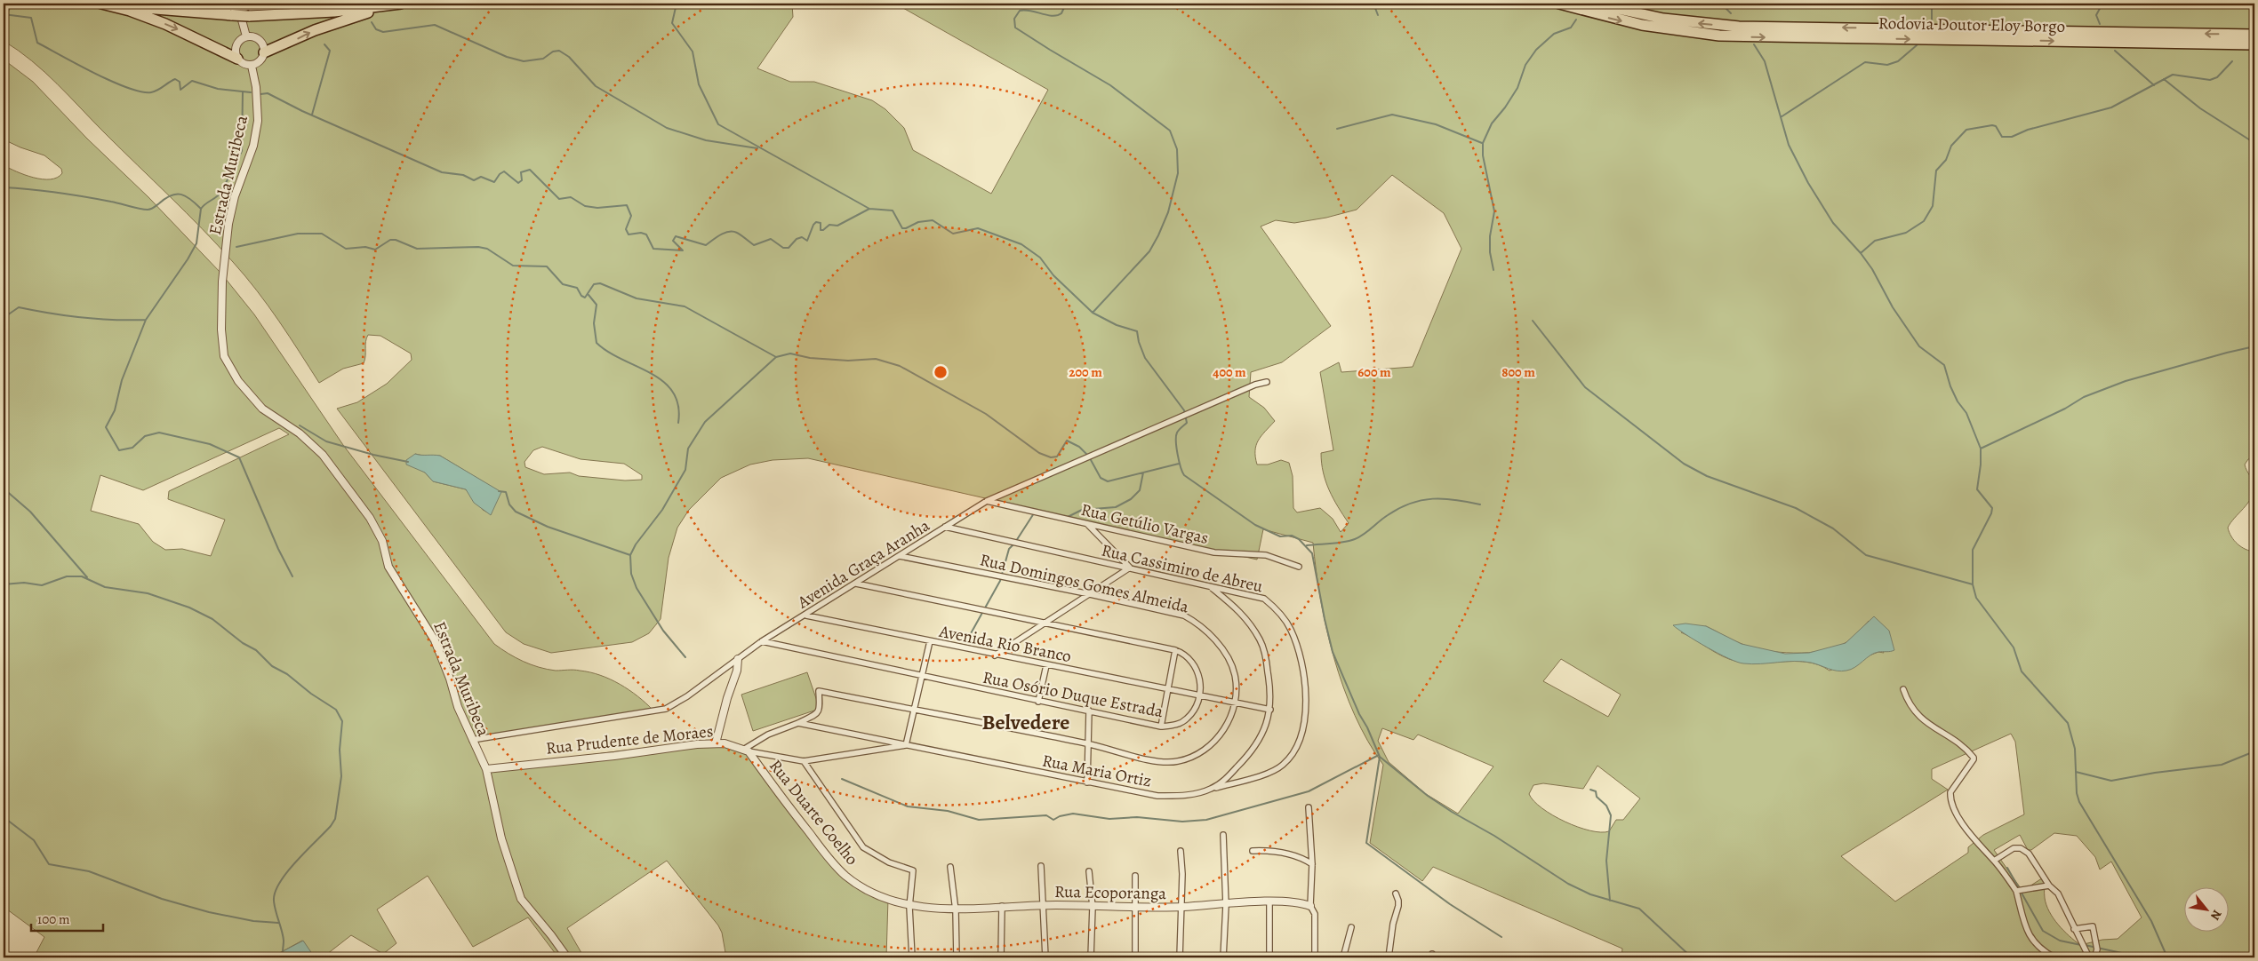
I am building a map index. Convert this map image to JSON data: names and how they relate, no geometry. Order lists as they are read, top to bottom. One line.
{"streets":{"highway":["Rodovia Doutor Eloy Borgo"],"street":["Estrada Muribeca","Rua Getúlio Vargas","Avenida Graça Aranha","Rua Cassimiro de Abreu","Rua Domingos Gomes Almeida","Avenida Rio Branco","Rua Osório Duque Estrada","Rua Prudente de Moraes","Rua Maria Ortiz","Rua Duarte Coelho","Rua Ecoporanga"]},"crossings":[["Estrada Muribeca","Avenida Graça Aranha"],["Estrada Muribeca","Rua Prudente de Moraes"],["Rua Getúlio Vargas","Avenida Graça Aranha"],["Avenida Graça Aranha","Rua Cassimiro de Abreu"],["Avenida Graça Aranha","Rua Domingos Gomes Almeida"],["Avenida Graça Aranha","Avenida Rio Branco"],["Avenida Graça Aranha","Rua Osório Duque Estrada"],["Rua Cassimiro de Abreu","Rua Maria Ortiz"],["Rua Domingos Gomes Almeida","Avenida Rio Branco"],["Rua Domingos Gomes Almeida","Rua Maria Ortiz"],["Avenida Rio Branco","Rua Osório Duque Estrada"],["Avenida Rio Branco","Rua Maria Ortiz"],["Rua Prudente de Moraes","Rua Maria Ortiz"],["Rua Prudente de Moraes","Rua Duarte Coelho"],["Rua Duarte Coelho","Rua Ecoporanga"]],"districts":["Belvedere"],"scale_bar":"100 m","north":"bottom right","rings":["200 m","400 m","600 m","800 m"]}
